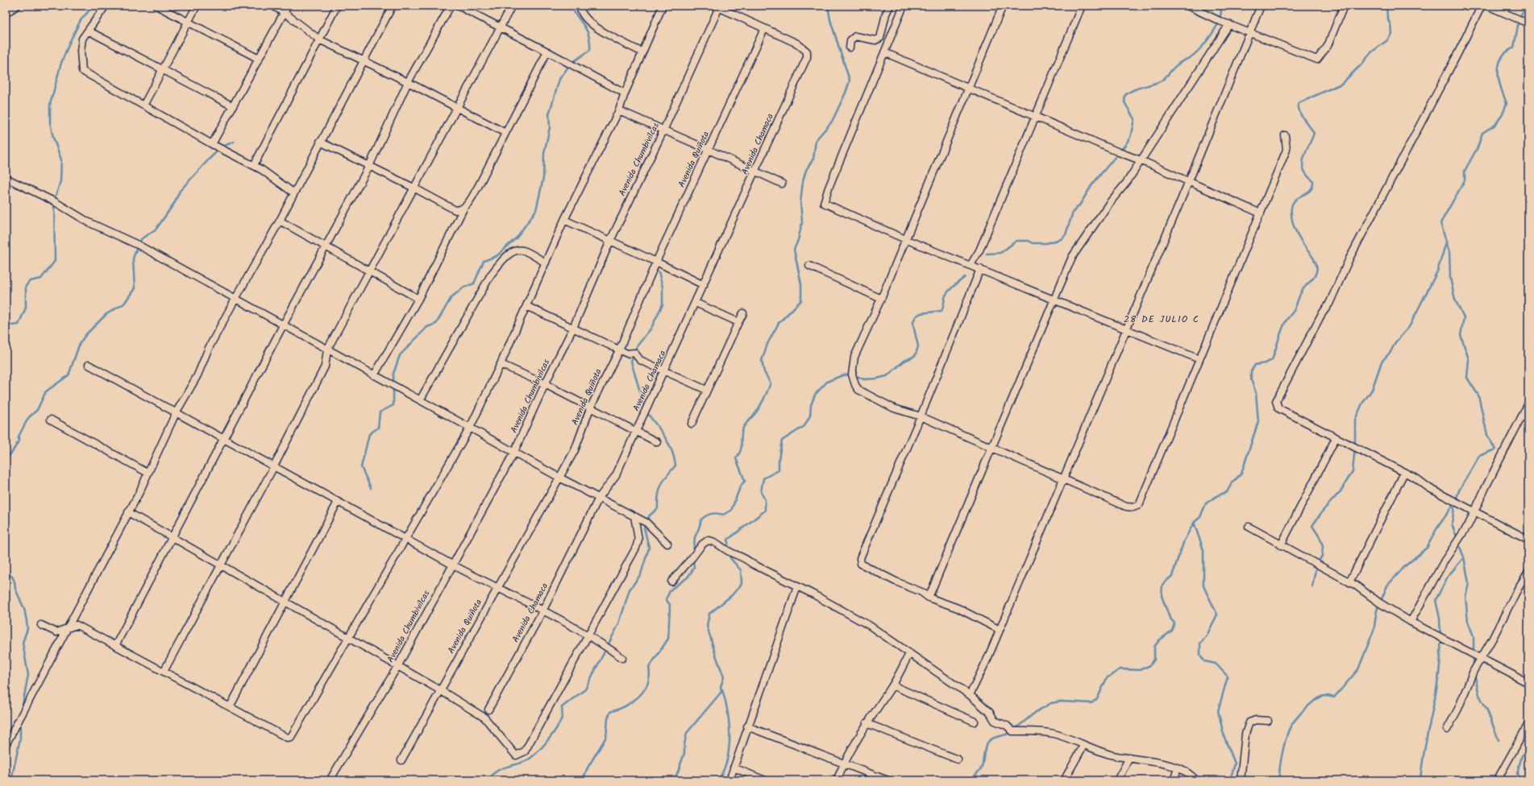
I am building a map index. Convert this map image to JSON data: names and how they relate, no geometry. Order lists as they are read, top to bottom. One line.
{"streets":{"street":["Avenida Chamaca","Avenida Chumbivilcas","Avenida Quiñota"]},"crossings":[["Avenida Chamaca","Avenida Quiñota"]],"districts":["28 DE JULIO C"]}
